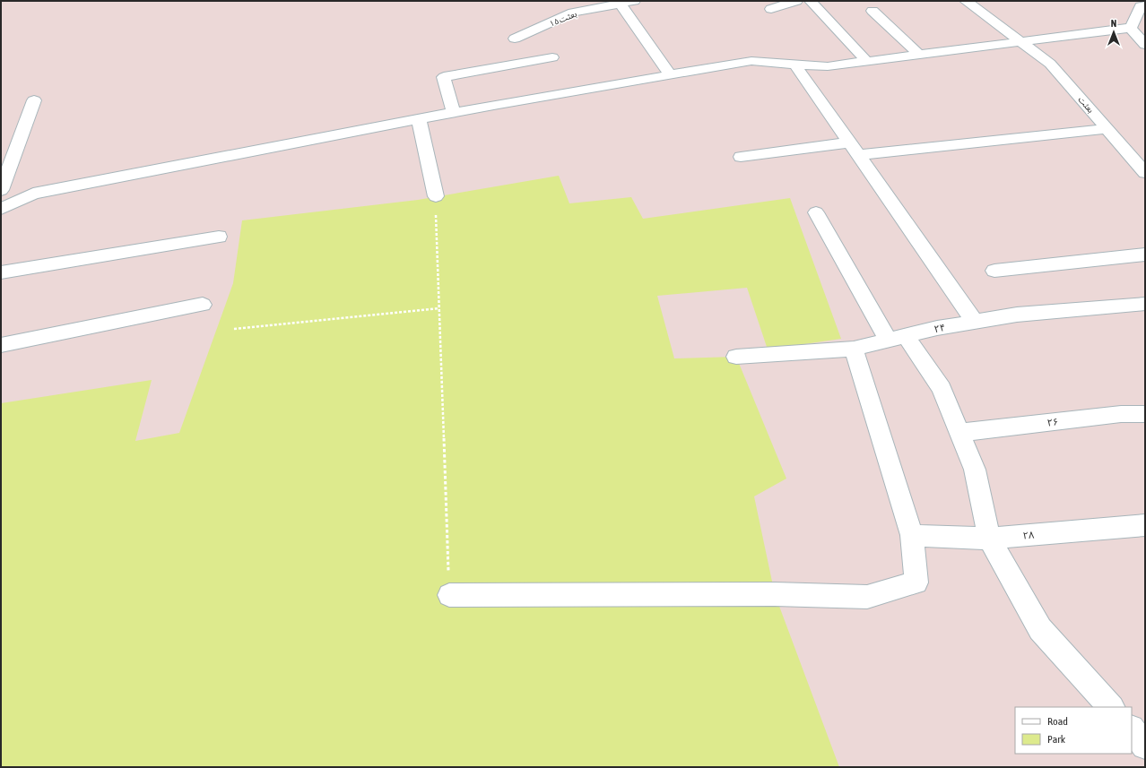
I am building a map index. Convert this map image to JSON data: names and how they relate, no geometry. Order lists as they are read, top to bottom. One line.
{"streets":{"street":["بعثت ۱۵","بعثت","۲۴","۲۶","۲۸"]},"legend":["Road","Park"],"north":"top"}
